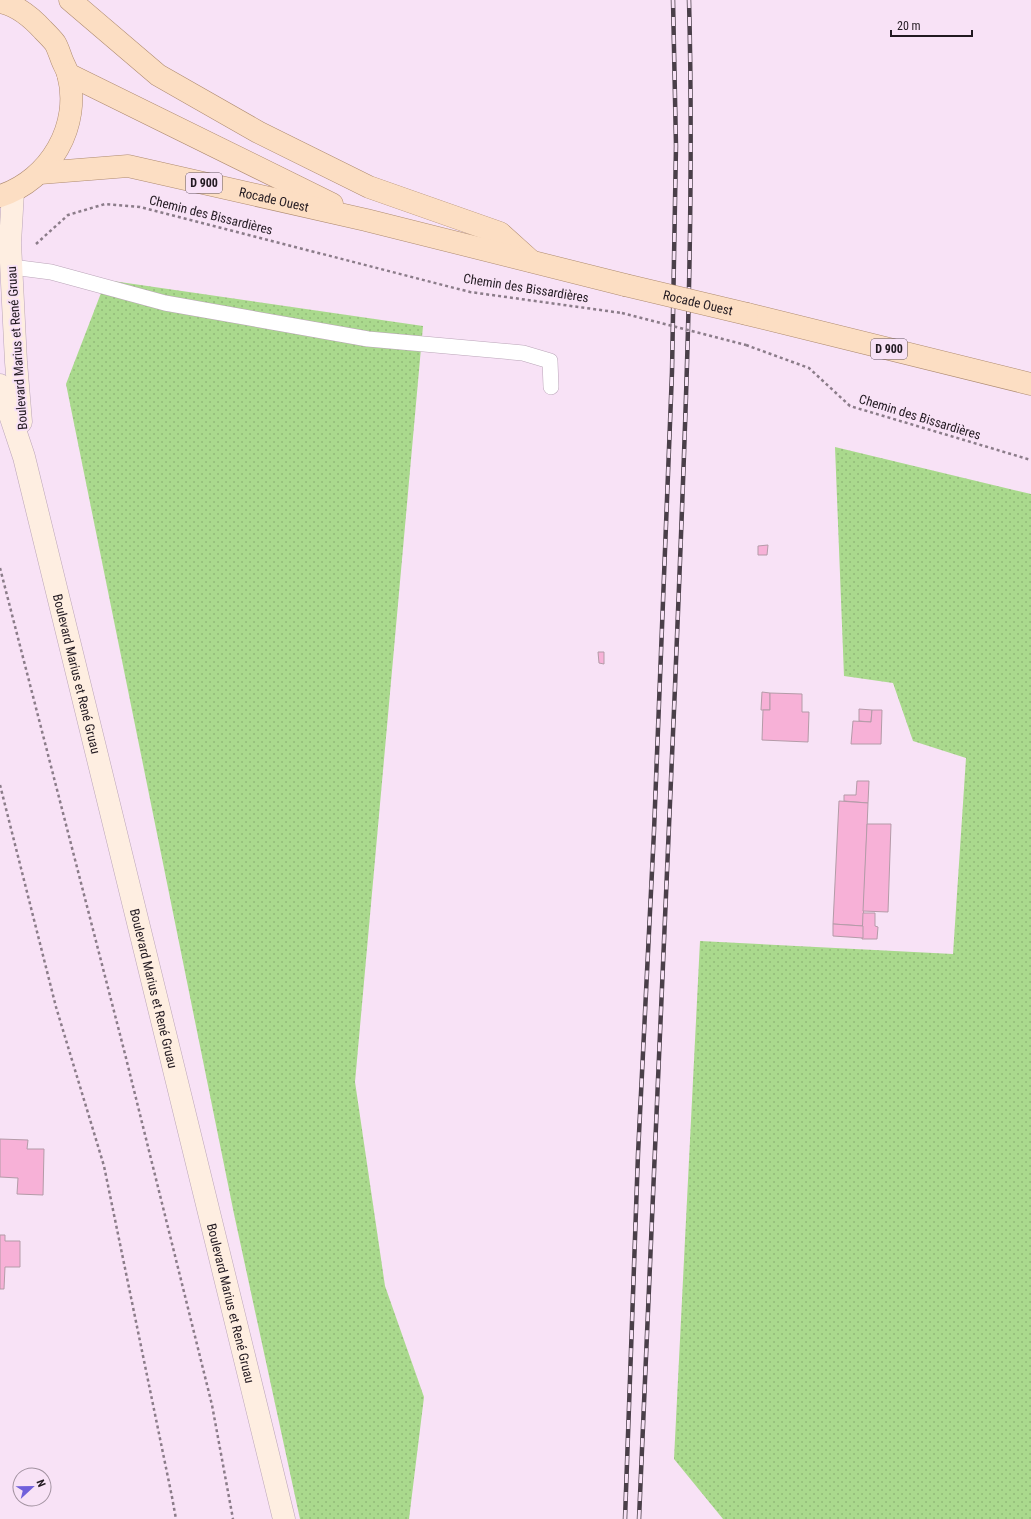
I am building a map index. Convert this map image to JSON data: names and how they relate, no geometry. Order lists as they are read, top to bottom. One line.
{"streets":{"main road":["D 900","Rocade Ouest","Boulevard Marius et René Gruau"],"path":["Chemin des Bissardières"]},"crossings":[["Chemin des Bissardières","Boulevard Marius et René Gruau"]],"scale_bar":"20 m","north":"right"}
